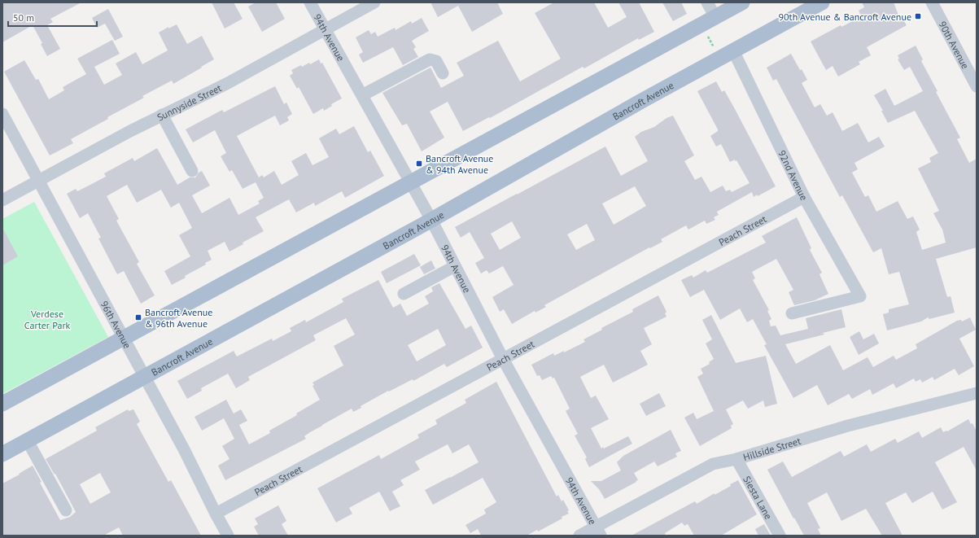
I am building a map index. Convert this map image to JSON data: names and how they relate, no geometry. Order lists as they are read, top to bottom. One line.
{"streets":{"main road":["Bancroft Avenue"],"street":["94th Avenue","90th Avenue","Sunnyside Street","92nd Avenue","Peach Street","96th Avenue","Hillside Street","Siesta Lane"]},"crossings":[["94th Avenue","Bancroft Avenue"],["94th Avenue","Sunnyside Street"],["94th Avenue","Peach Street"],["94th Avenue","Hillside Street"],["Bancroft Avenue","92nd Avenue"],["Bancroft Avenue","96th Avenue"],["Sunnyside Street","96th Avenue"],["92nd Avenue","Peach Street"],["Peach Street","96th Avenue"],["Hillside Street","Siesta Lane"]],"parks":["Verdese Carter Park"],"places":{"transit":["90th Avenue & Bancroft Avenue","Bancroft Avenue & 94th Avenue","Bancroft Avenue & 96th Avenue"]},"scale_bar":"50 m"}
